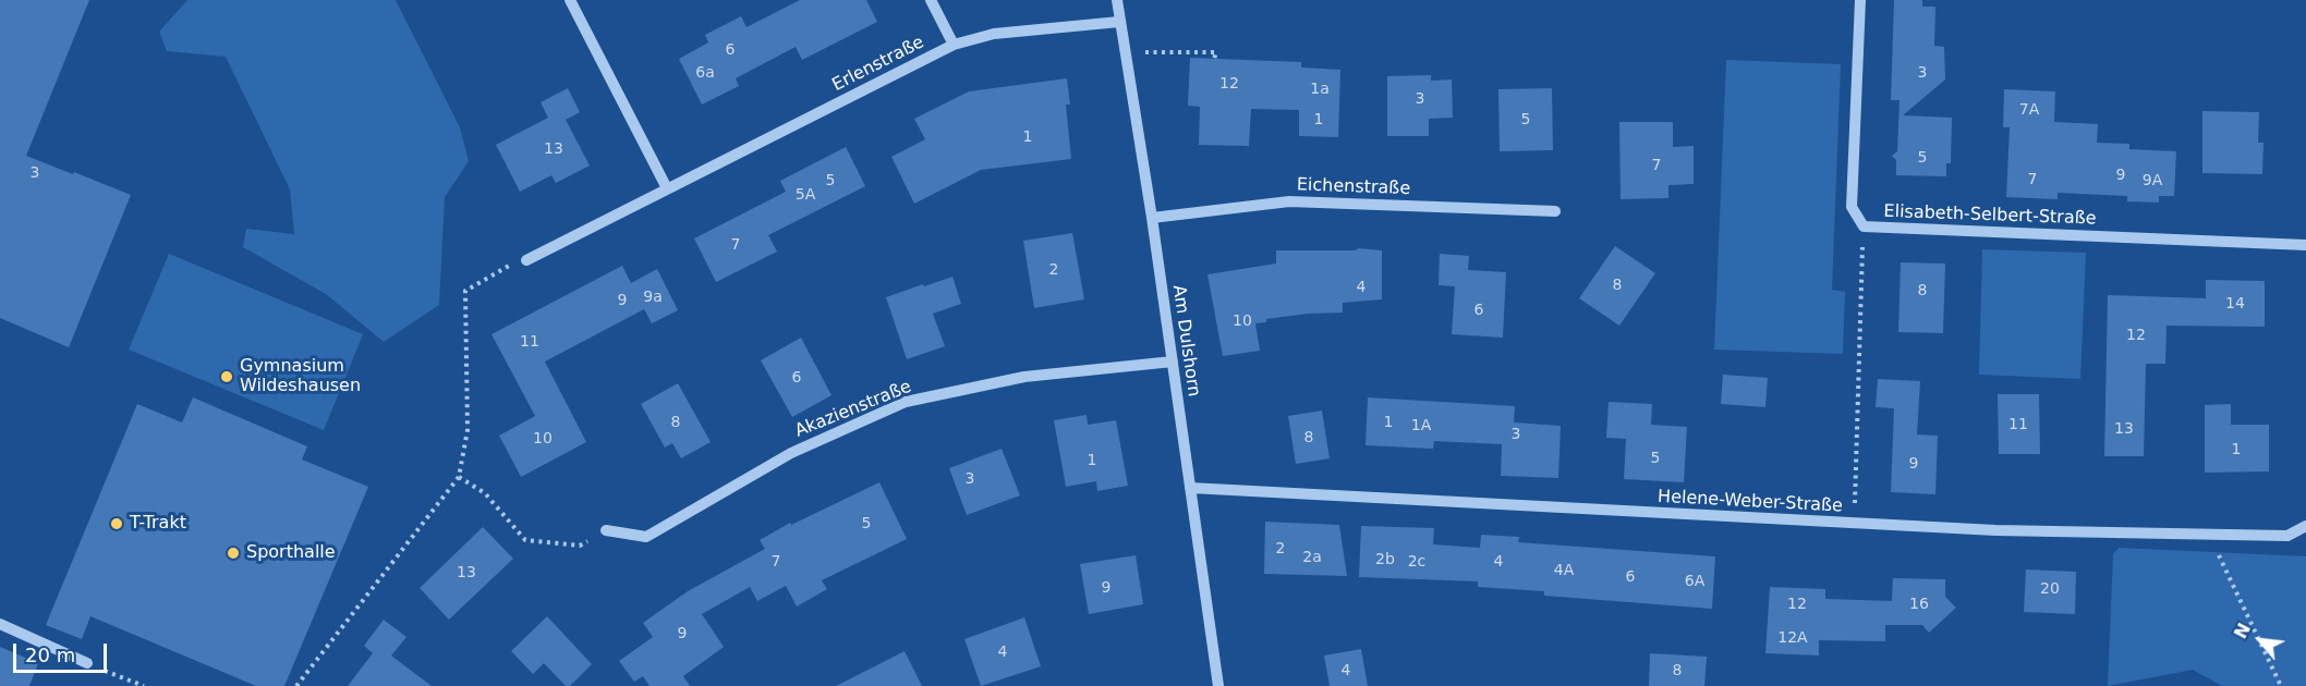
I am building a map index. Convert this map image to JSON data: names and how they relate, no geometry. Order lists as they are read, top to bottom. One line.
{"streets":{"street":["Erlenstraße","Eichenstraße","Elisabeth-Selbert-Straße","Am Dulshorn","Akazienstraße","Helene-Weber-Straße"]},"crossings":[["Erlenstraße","Am Dulshorn"],["Eichenstraße","Am Dulshorn"],["Am Dulshorn","Akazienstraße"],["Am Dulshorn","Helene-Weber-Straße"]],"places":["Gymnasium Wildeshausen","T-Trakt","Sporthalle"],"house_numbers":["6","6a","3","12","1a","3","7A","1","5","1","13","5","7","3","9","7","5","9A","5A","7","2","8","4","8","9a","9","14","6","10","12","11","6","8","1","11","1A","13","3","8","10","1","5","1","9","3","5","2","2a","2b","7","2c","4","4A","13","6","6A","9","20","12","16","9","12A","4","4","8"],"scale_bar":"20 m","north":"top left"}
